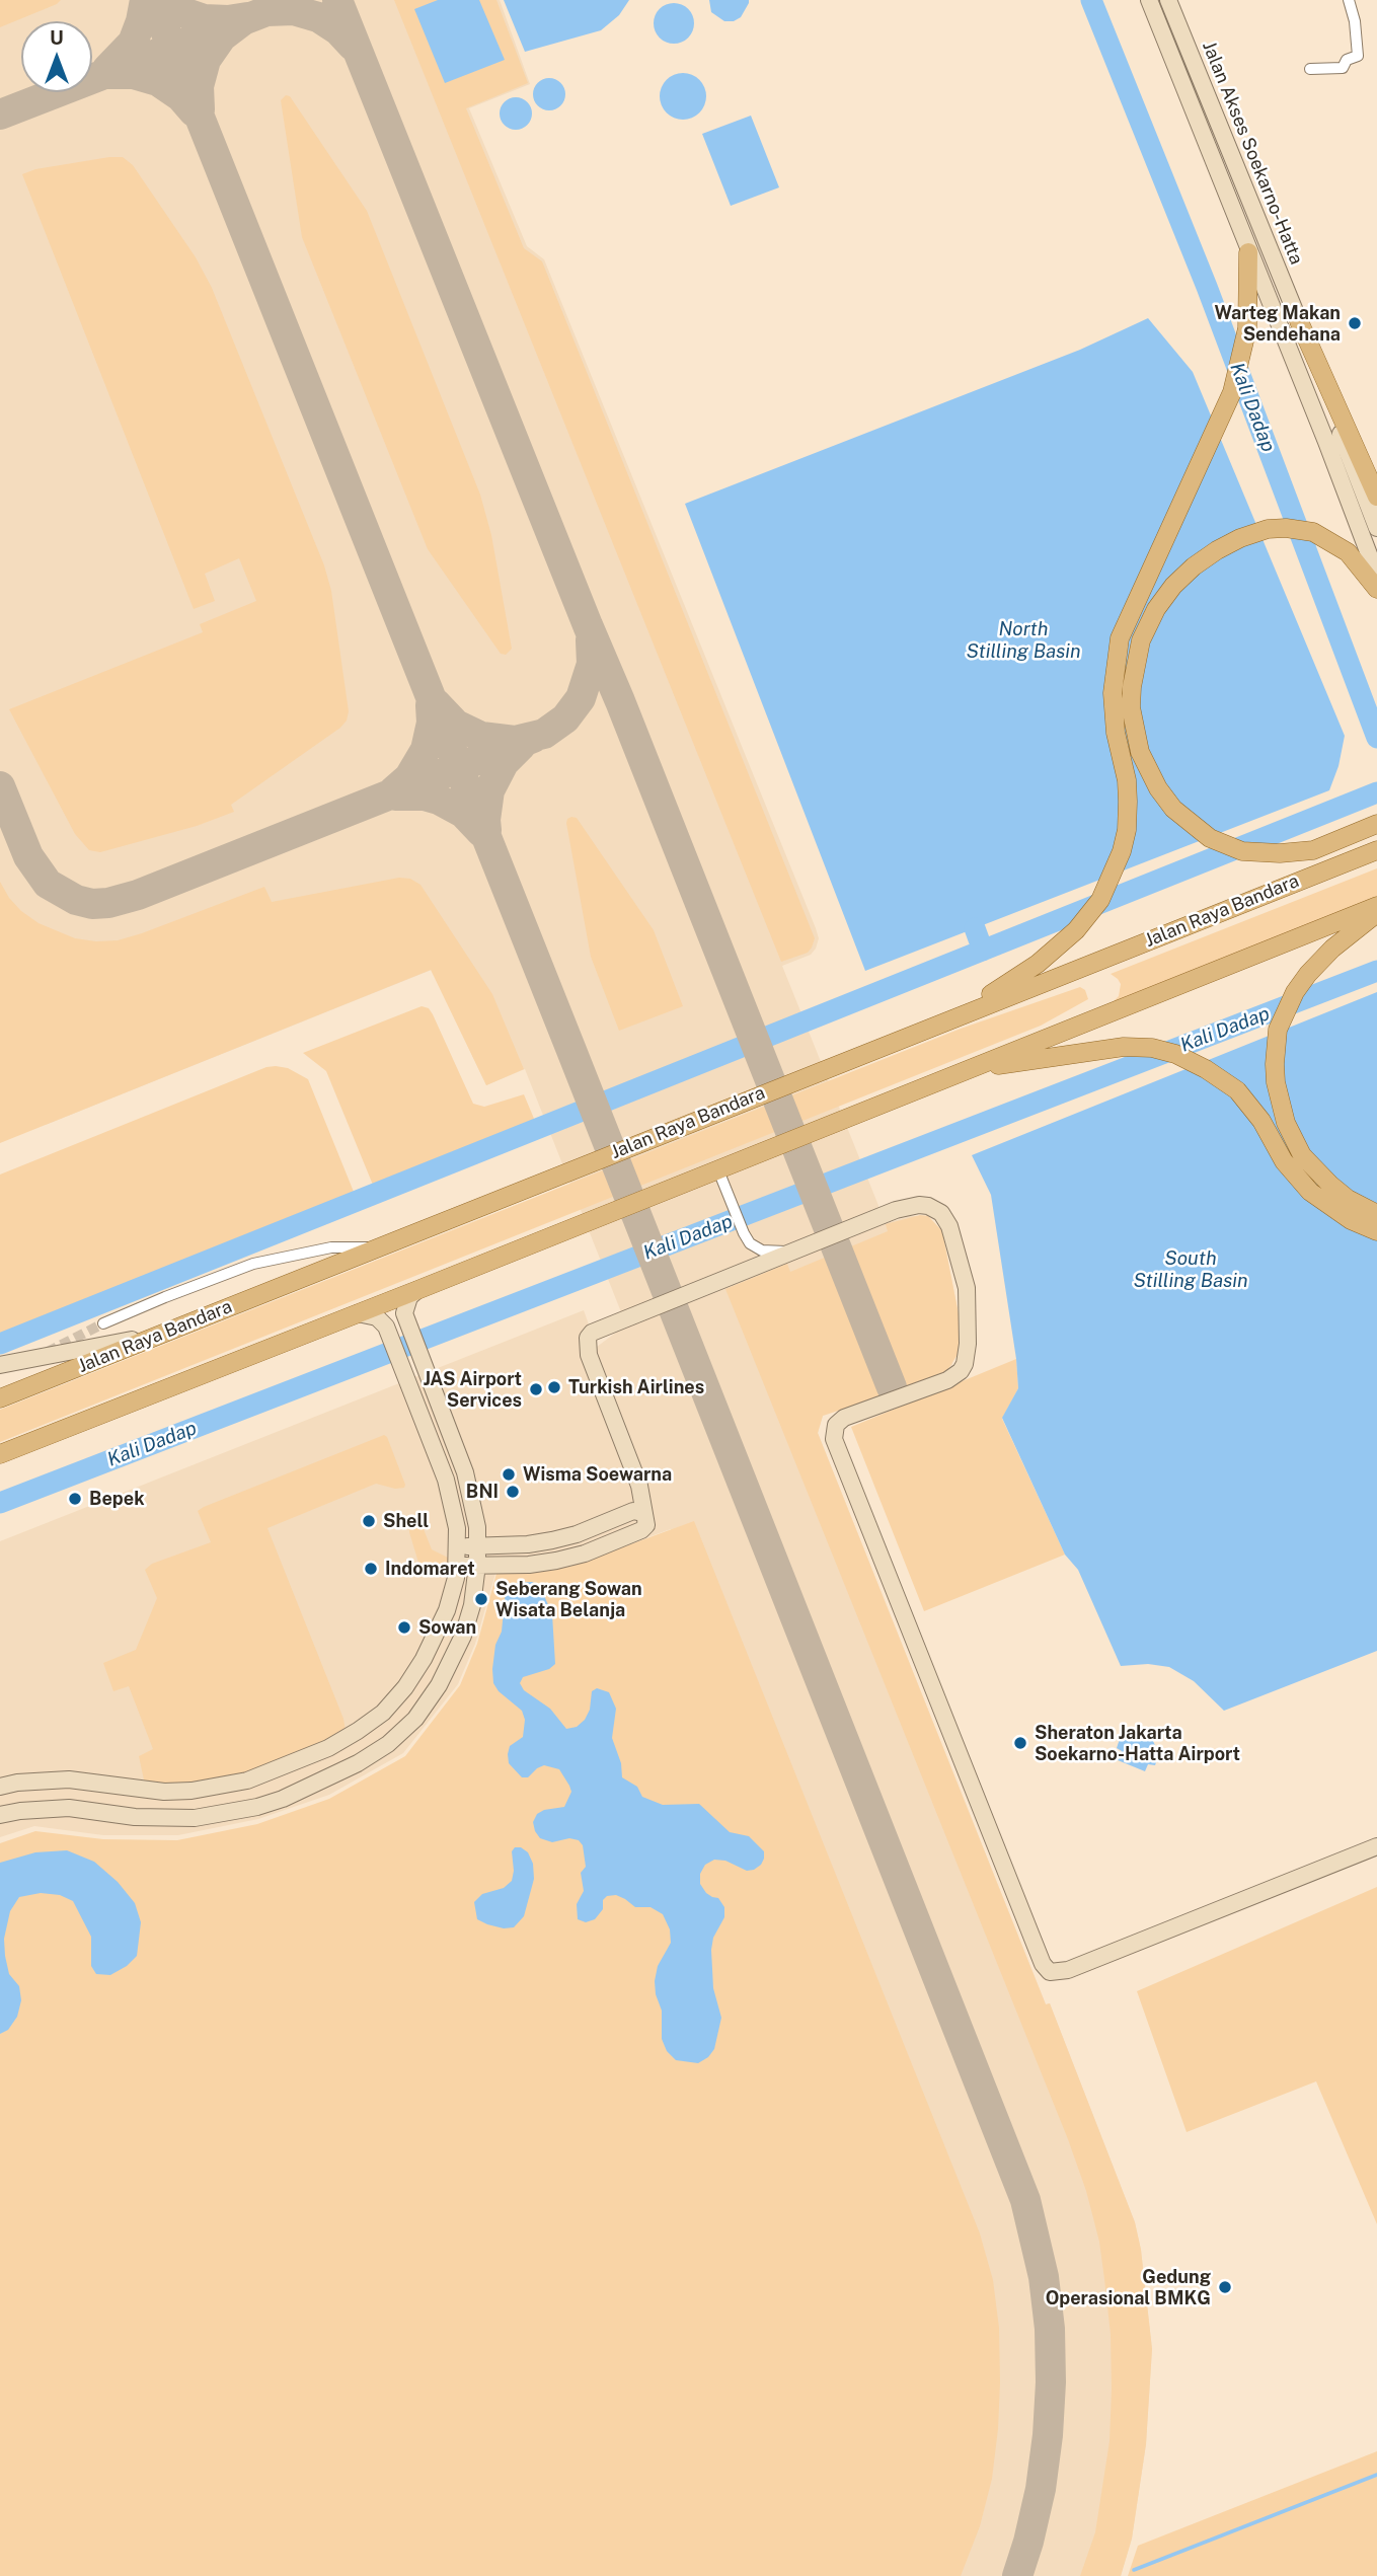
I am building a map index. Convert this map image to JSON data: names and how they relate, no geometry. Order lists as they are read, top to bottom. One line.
{"streets":{"main road":["Jalan Raya Bandara"],"street":["Jalan Akses Soekarno-Hatta"]},"water":["Kali Dadap","North Stilling Basin","South Stilling Basin"],"places":["Warteg Makan Sendehana","Turkish Airlines","JAS Airport Services","Wisma Soewarna","BNI","Bepek","Shell","Indomaret","Seberang Sowan Wisata Belanja","Sowan","Sheraton Jakarta Soekarno-Hatta Airport","Gedung Operasional BMKG"],"north":"top"}
